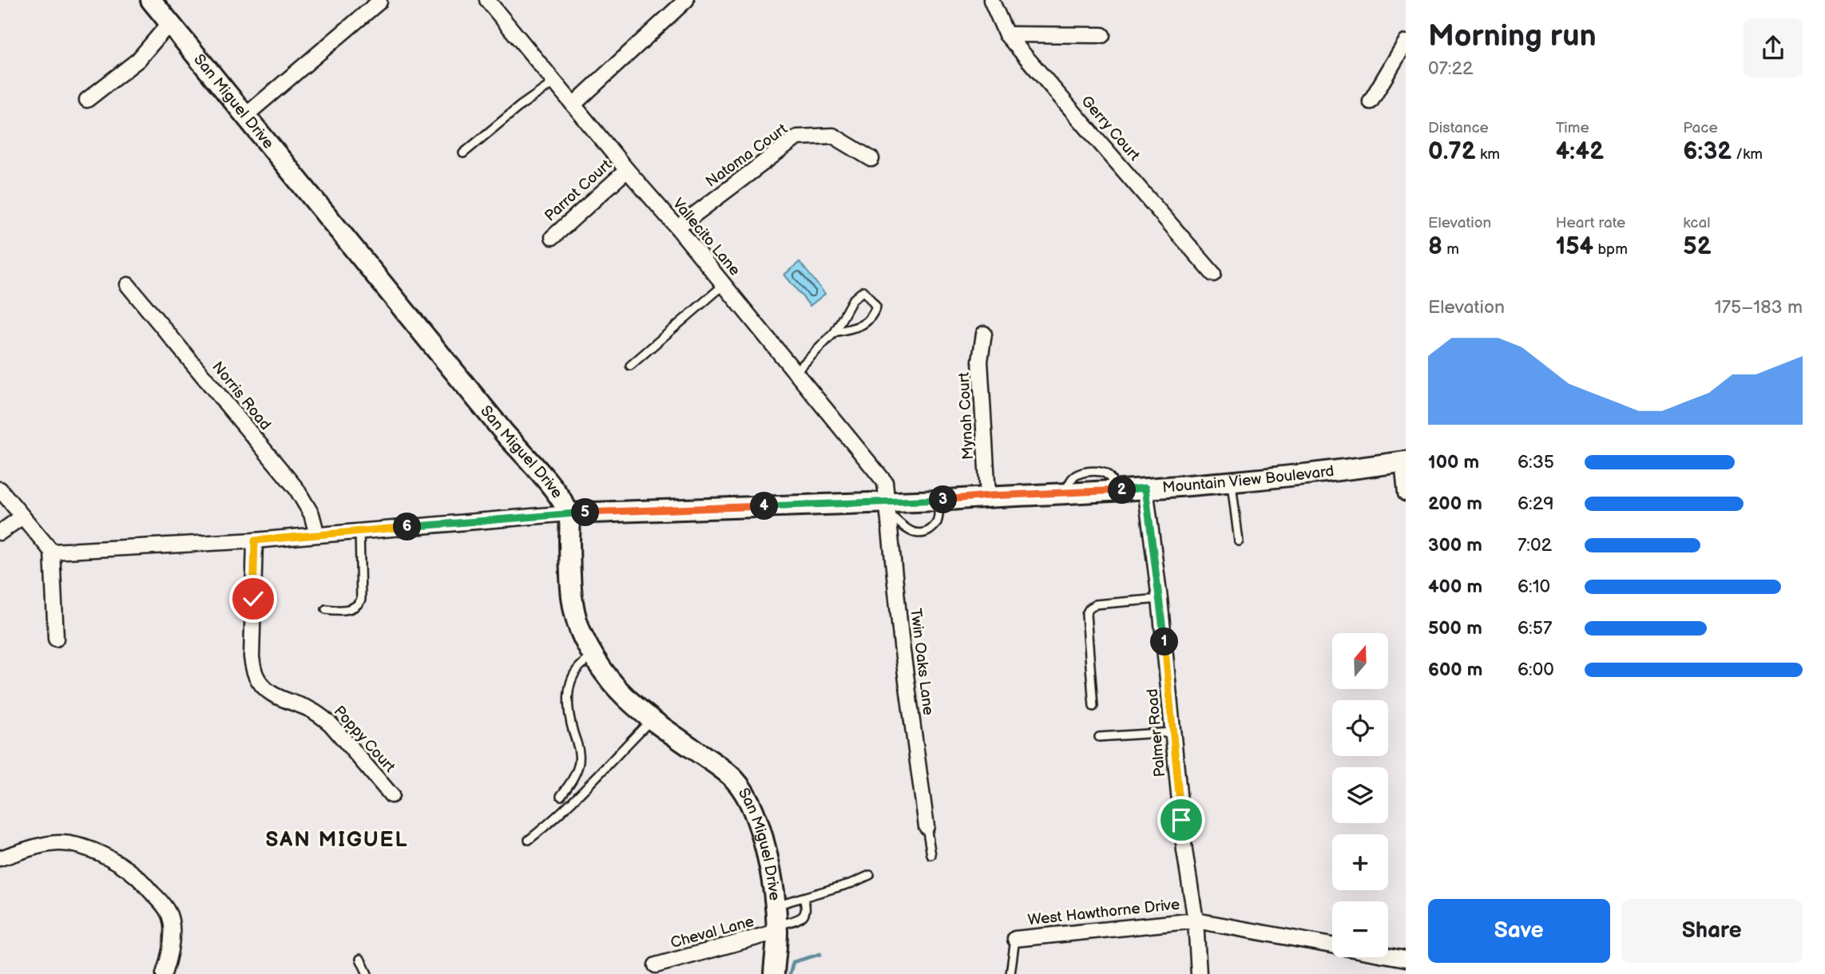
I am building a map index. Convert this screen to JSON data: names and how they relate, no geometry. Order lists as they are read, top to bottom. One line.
{"streets":{"street":["San Miguel Drive","Gerry Court","Natoma Court","Parrot Court","Vallecito Lane","Norris Road","Mynah Court","Mountain View Boulevard","Twin Oaks Lane","Palmer Road","Poppy Court","West Hawthorne Drive","Cheval Lane"]},"crossings":[["San Miguel Drive","Mountain View Boulevard"],["San Miguel Drive","Cheval Lane"],["Natoma Court","Vallecito Lane"],["Parrot Court","Vallecito Lane"],["Vallecito Lane","Mountain View Boulevard"],["Vallecito Lane","Twin Oaks Lane"],["Norris Road","Mountain View Boulevard"],["Mynah Court","Mountain View Boulevard"],["Mountain View Boulevard","Twin Oaks Lane"],["Mountain View Boulevard","Palmer Road"],["Mountain View Boulevard","Poppy Court"],["Palmer Road","West Hawthorne Drive"]],"districts":["SAN MIGUEL"],"north":"top","page":{"heading":["Morning run","07:22"],"stats":[["Distance","0.72 km"],["Time","4:42"],["Pace","6:32 /km"],["Elevation","8 m"],["Heart rate","154 bpm"],["kcal","52"]],"chart":["Elevation","175–183 m"],"list":[{"name":"100 m","note":"6:35"},{"name":"200 m","note":"6:29"},{"name":"300 m","note":"7:02"},{"name":"400 m","note":"6:10"},{"name":"500 m","note":"6:57"},{"name":"600 m","note":"6:00"}],"pins":["2","3","4","5","6","1"],"map_buttons":["+","−"],"buttons":["Save","Share"]}}
